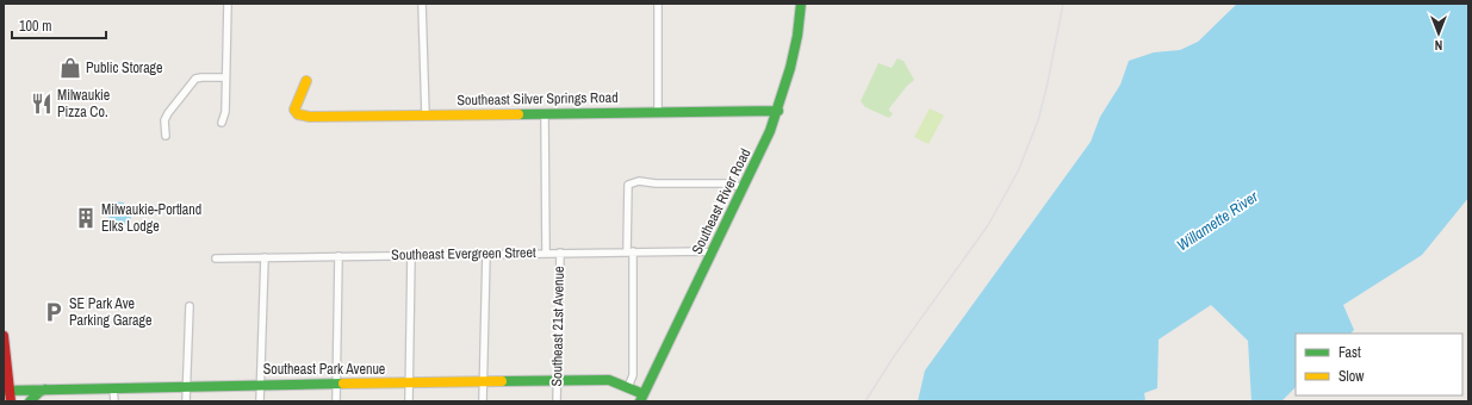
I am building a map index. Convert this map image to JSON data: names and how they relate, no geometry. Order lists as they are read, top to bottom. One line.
{"streets":{"street":["Southeast Silver Springs Road","Southeast River Road","Southeast Evergreen Street","Southeast 21st Avenue","Southeast Park Avenue"]},"crossings":[["Southeast Silver Springs Road","Southeast River Road"],["Southeast Silver Springs Road","Southeast 21st Avenue"],["Southeast River Road","Southeast Evergreen Street"],["Southeast River Road","Southeast Park Avenue"],["Southeast Evergreen Street","Southeast 21st Avenue"],["Southeast 21st Avenue","Southeast Park Avenue"]],"water":["Willamette River"],"places":{"shop":["Public Storage"],"restaurant":["Milwaukie Pizza Co."],"building":["Milwaukie-Portland Elks Lodge"],"parking":["SE Park Ave Parking Garage"]},"legend":["Fast","Slow"],"scale_bar":"100 m","north":"bottom"}
